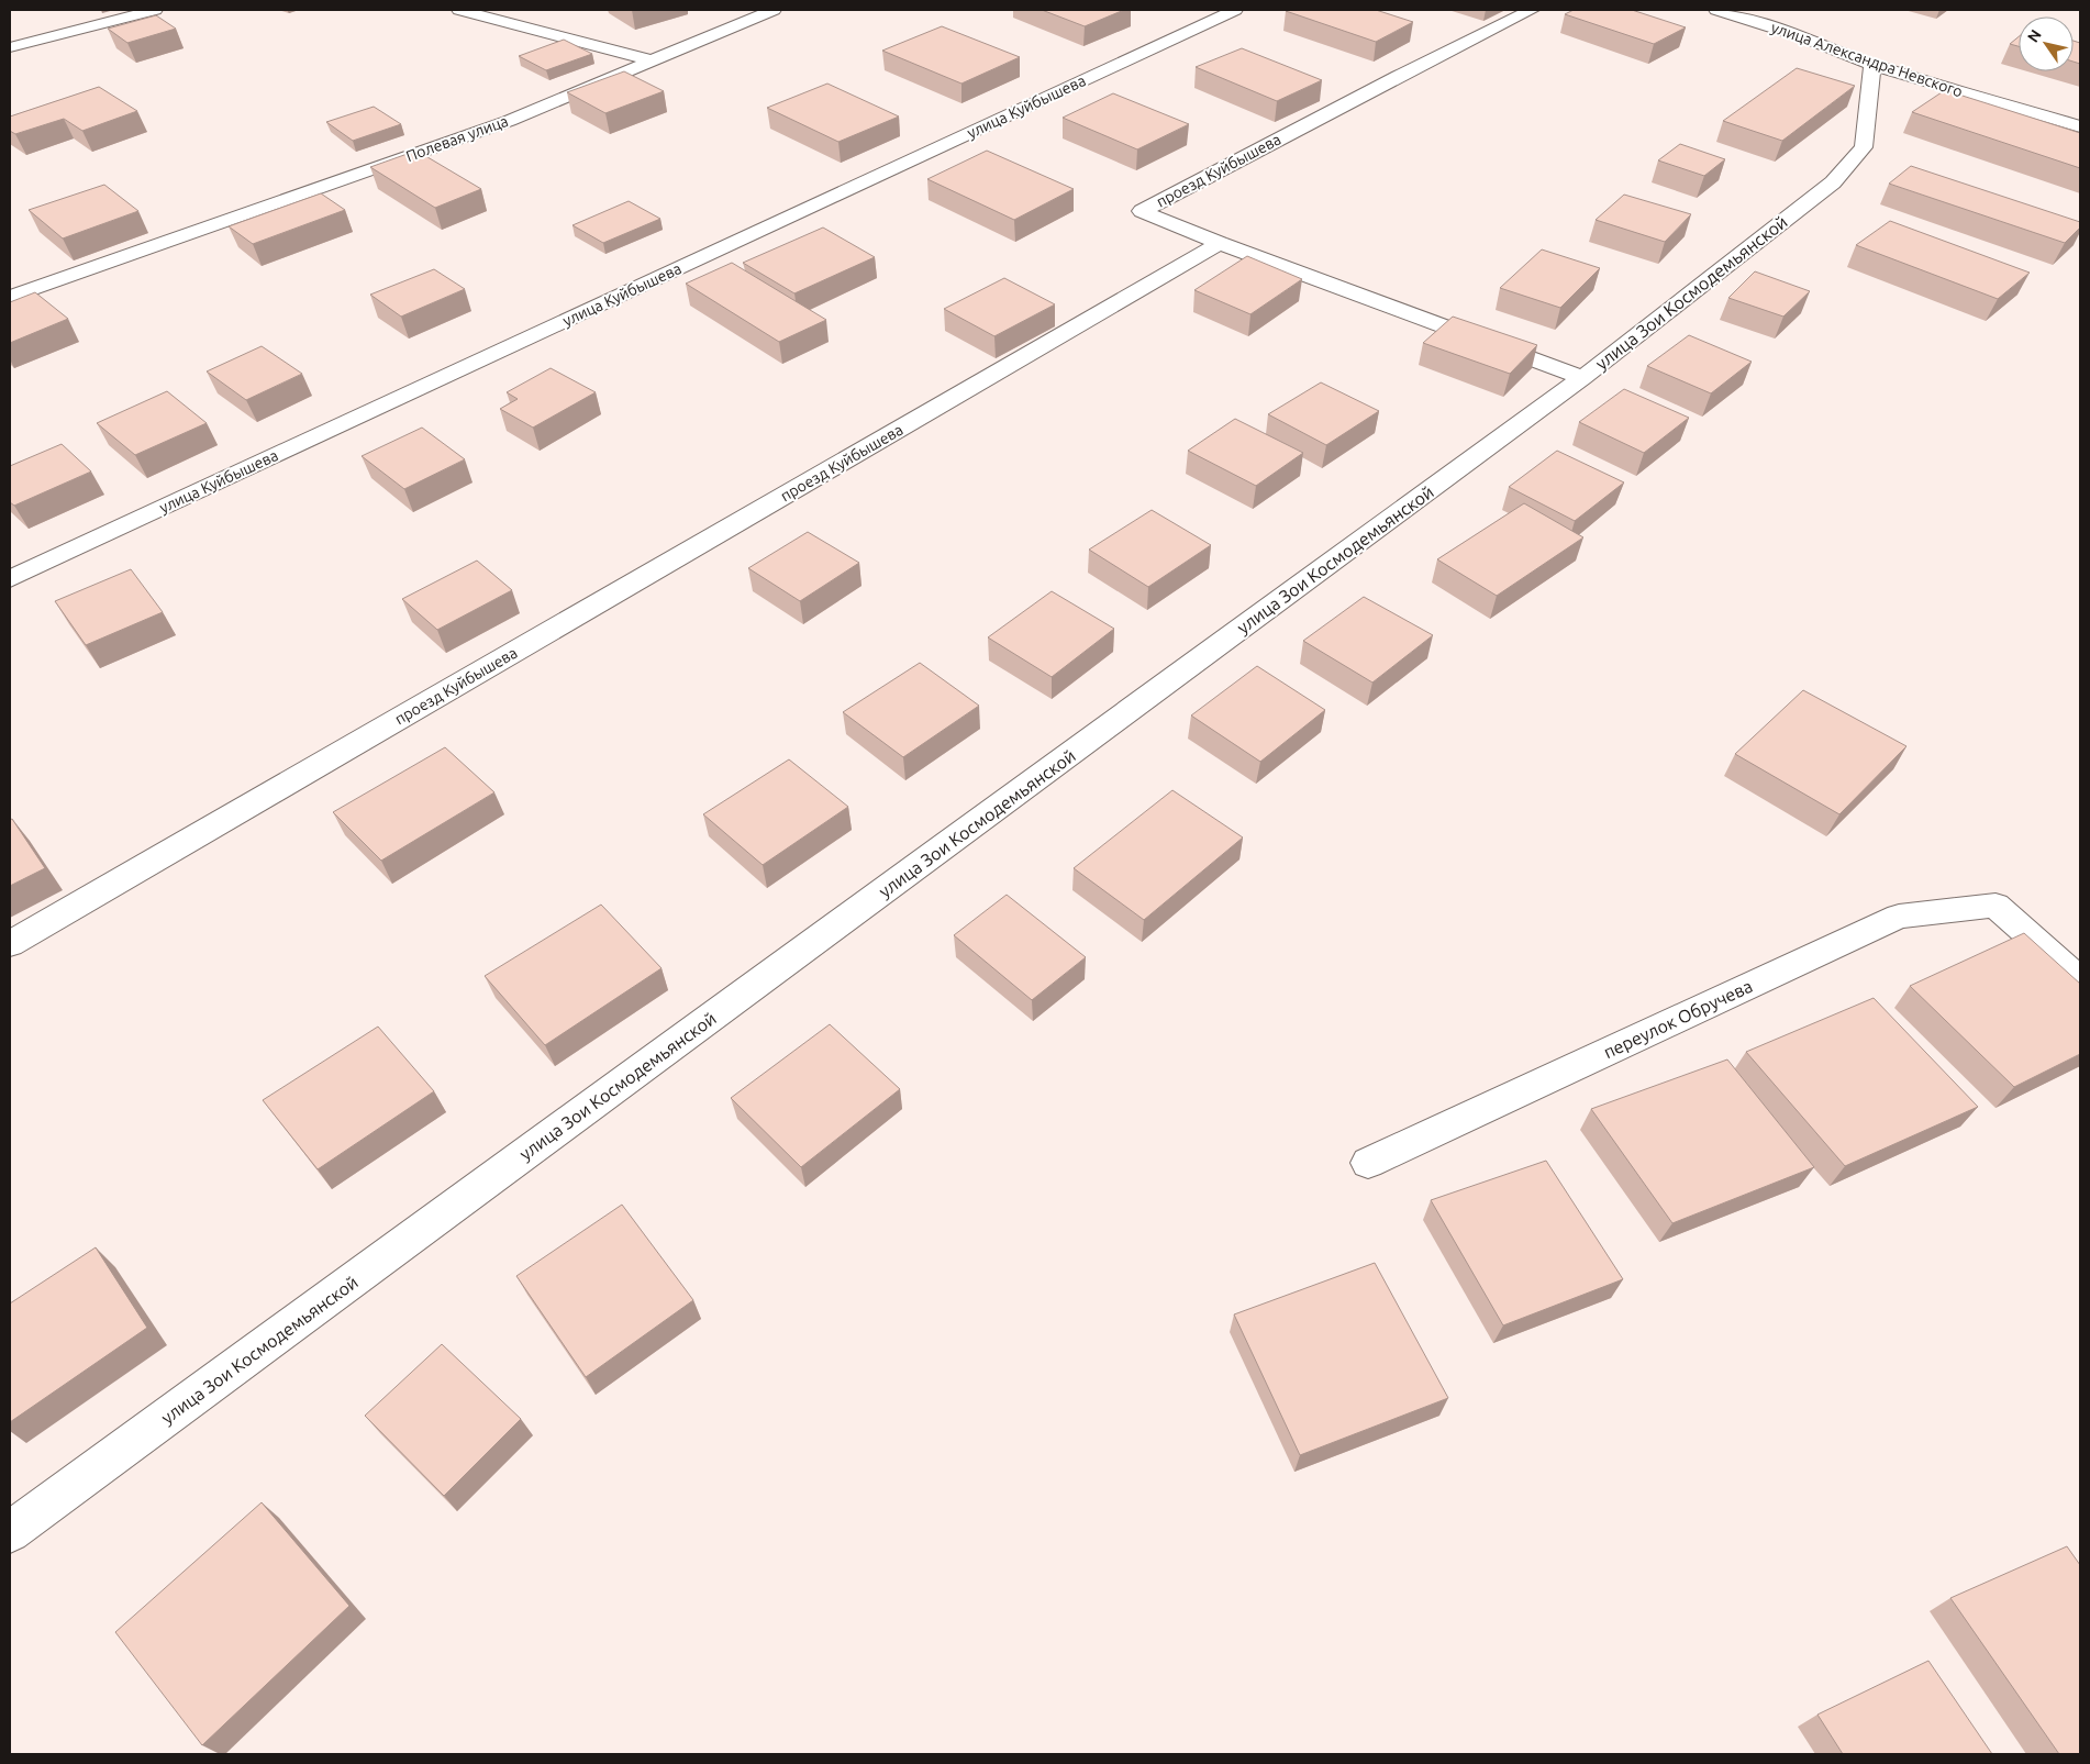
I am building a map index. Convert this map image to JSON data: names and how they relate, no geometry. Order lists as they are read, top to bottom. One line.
{"streets":{"street":["улица Александра Невского","улица Куйбышева","Полевая улица","проезд Куйбышева","улица Зои Космодемьянской","переулок Обручева"]},"crossings":[["улица Александра Невского","улица Зои Космодемьянской"]],"north":"top left"}
